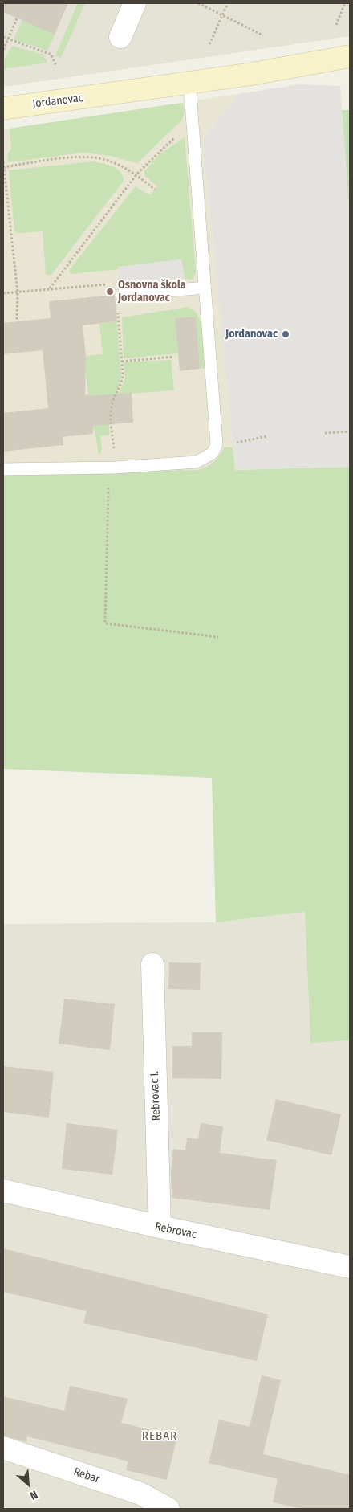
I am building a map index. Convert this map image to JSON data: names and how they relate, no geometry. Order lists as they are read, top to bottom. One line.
{"streets":{"main road":["Jordanovac"],"street":["Rebrovac I.","Rebrovac","Rebar"]},"crossings":[["Rebrovac I.","Rebrovac"]],"districts":["REBAR"],"places":["Osnovna škola Jordanovac","Jordanovac"],"north":"bottom right"}
